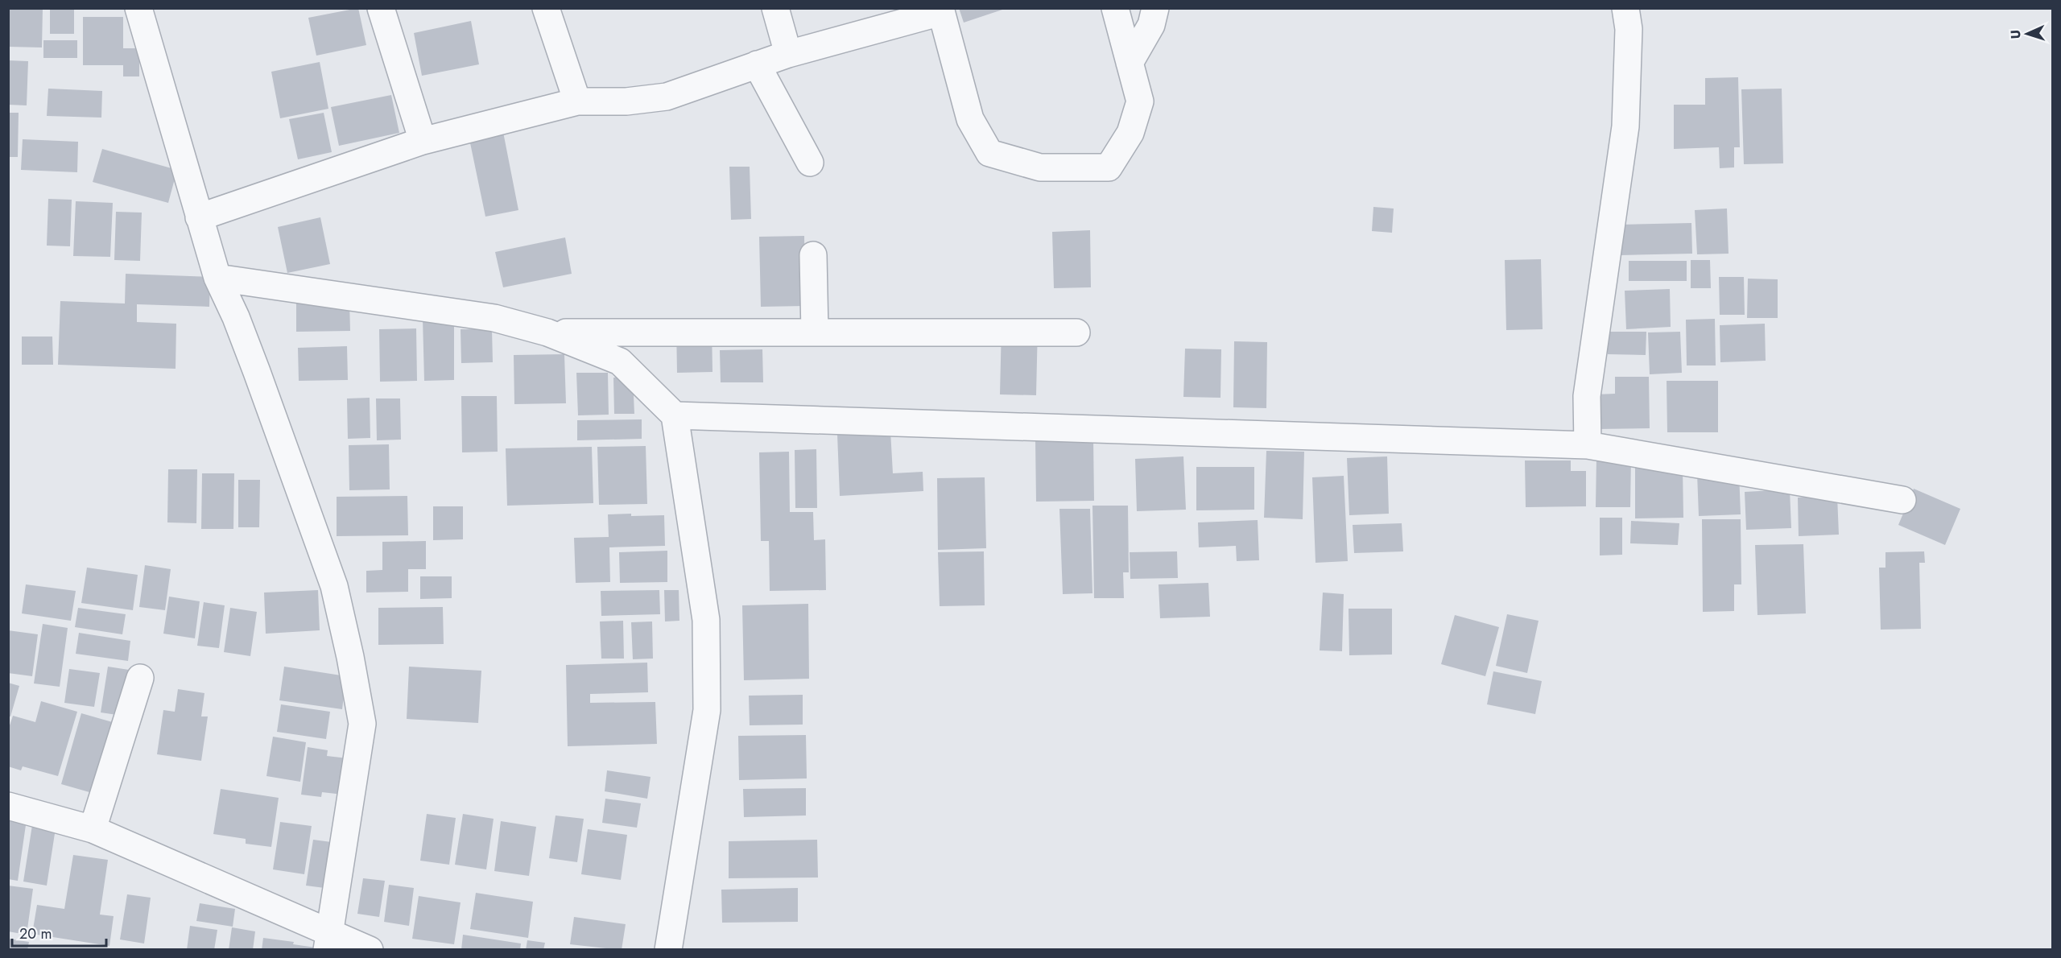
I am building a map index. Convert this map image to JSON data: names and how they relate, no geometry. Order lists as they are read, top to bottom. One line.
{"scale_bar":"20 m","north":"left"}
